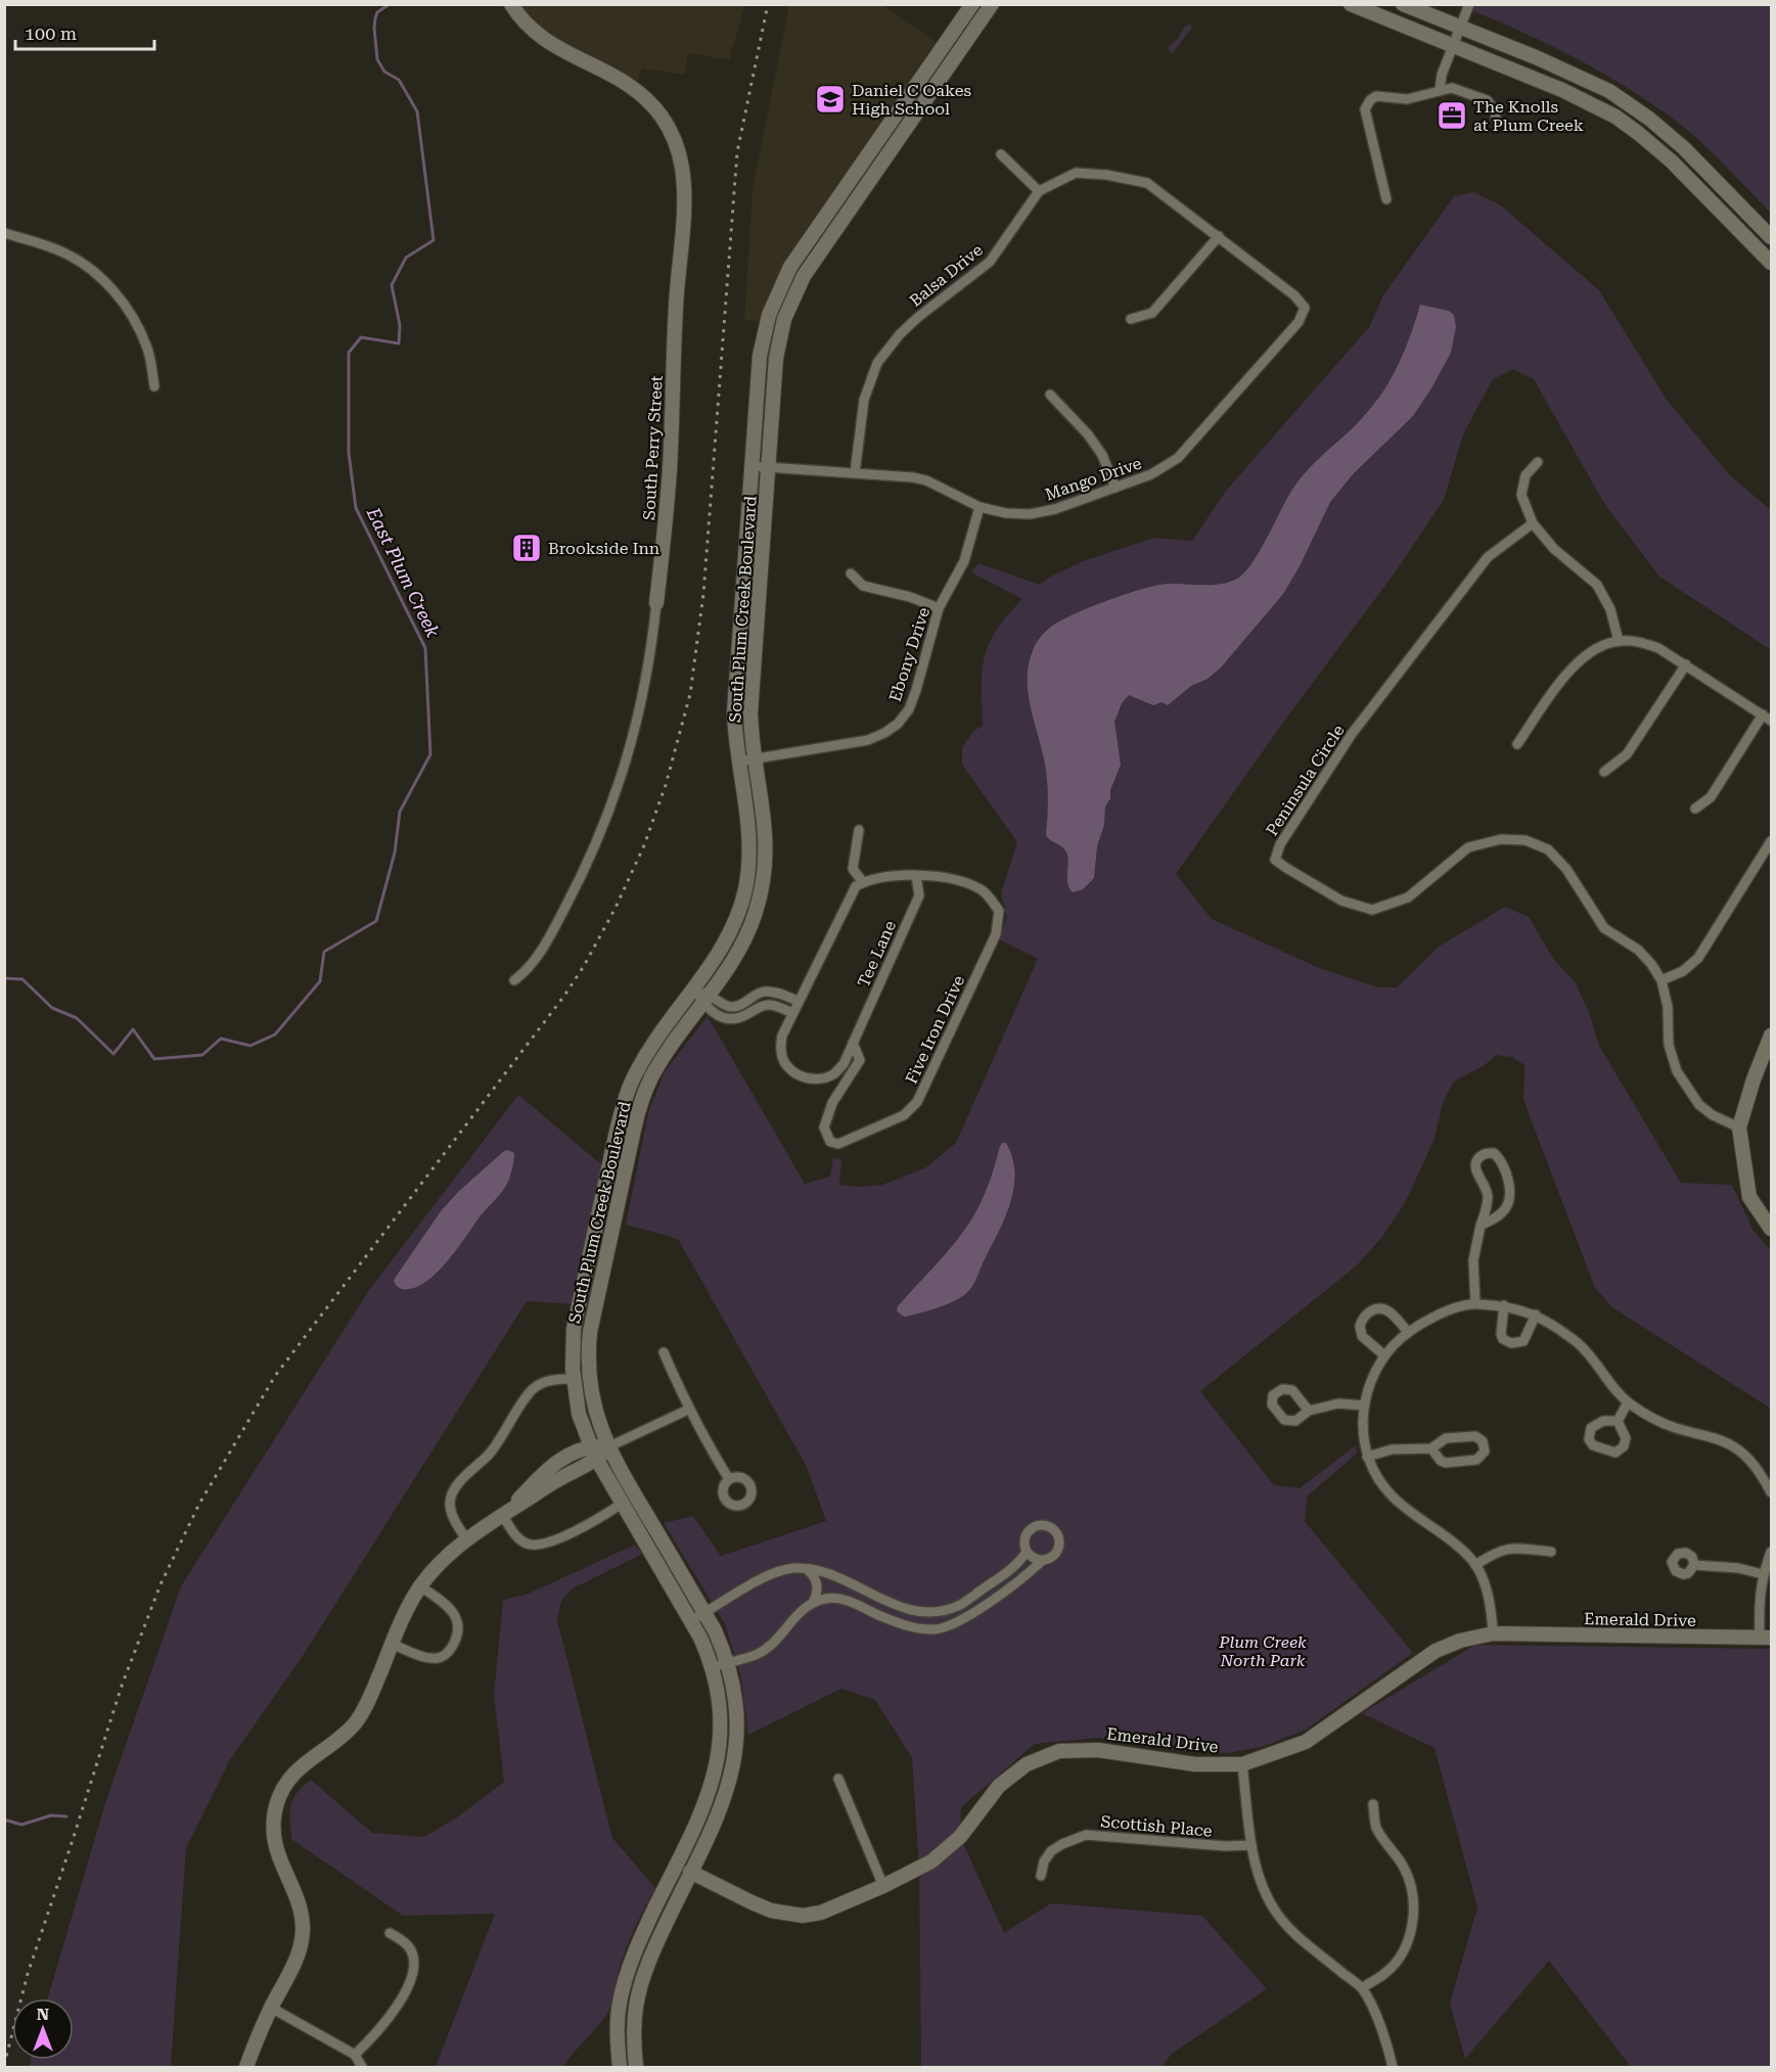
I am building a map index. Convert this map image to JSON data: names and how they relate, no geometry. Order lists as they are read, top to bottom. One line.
{"streets":{"street":["Balsa Drive","South Perry Street","Mango Drive","South Plum Creek Boulevard","Ebony Drive","Peninsula Circle","Tee Lane","Five Iron Drive","Emerald Drive","Scottish Place"]},"crossings":[["Balsa Drive","Mango Drive"],["Mango Drive","South Plum Creek Boulevard"],["Mango Drive","Ebony Drive"],["South Plum Creek Boulevard","Ebony Drive"],["South Plum Creek Boulevard","Emerald Drive"],["Tee Lane","Five Iron Drive"]],"water":["East Plum Creek"],"parks":["Plum Creek North Park"],"places":{"school or university":["Daniel C Oakes High School"],"office":["The Knolls at Plum Creek"],"building":["Brookside Inn"]},"scale_bar":"100 m","north":"top"}
